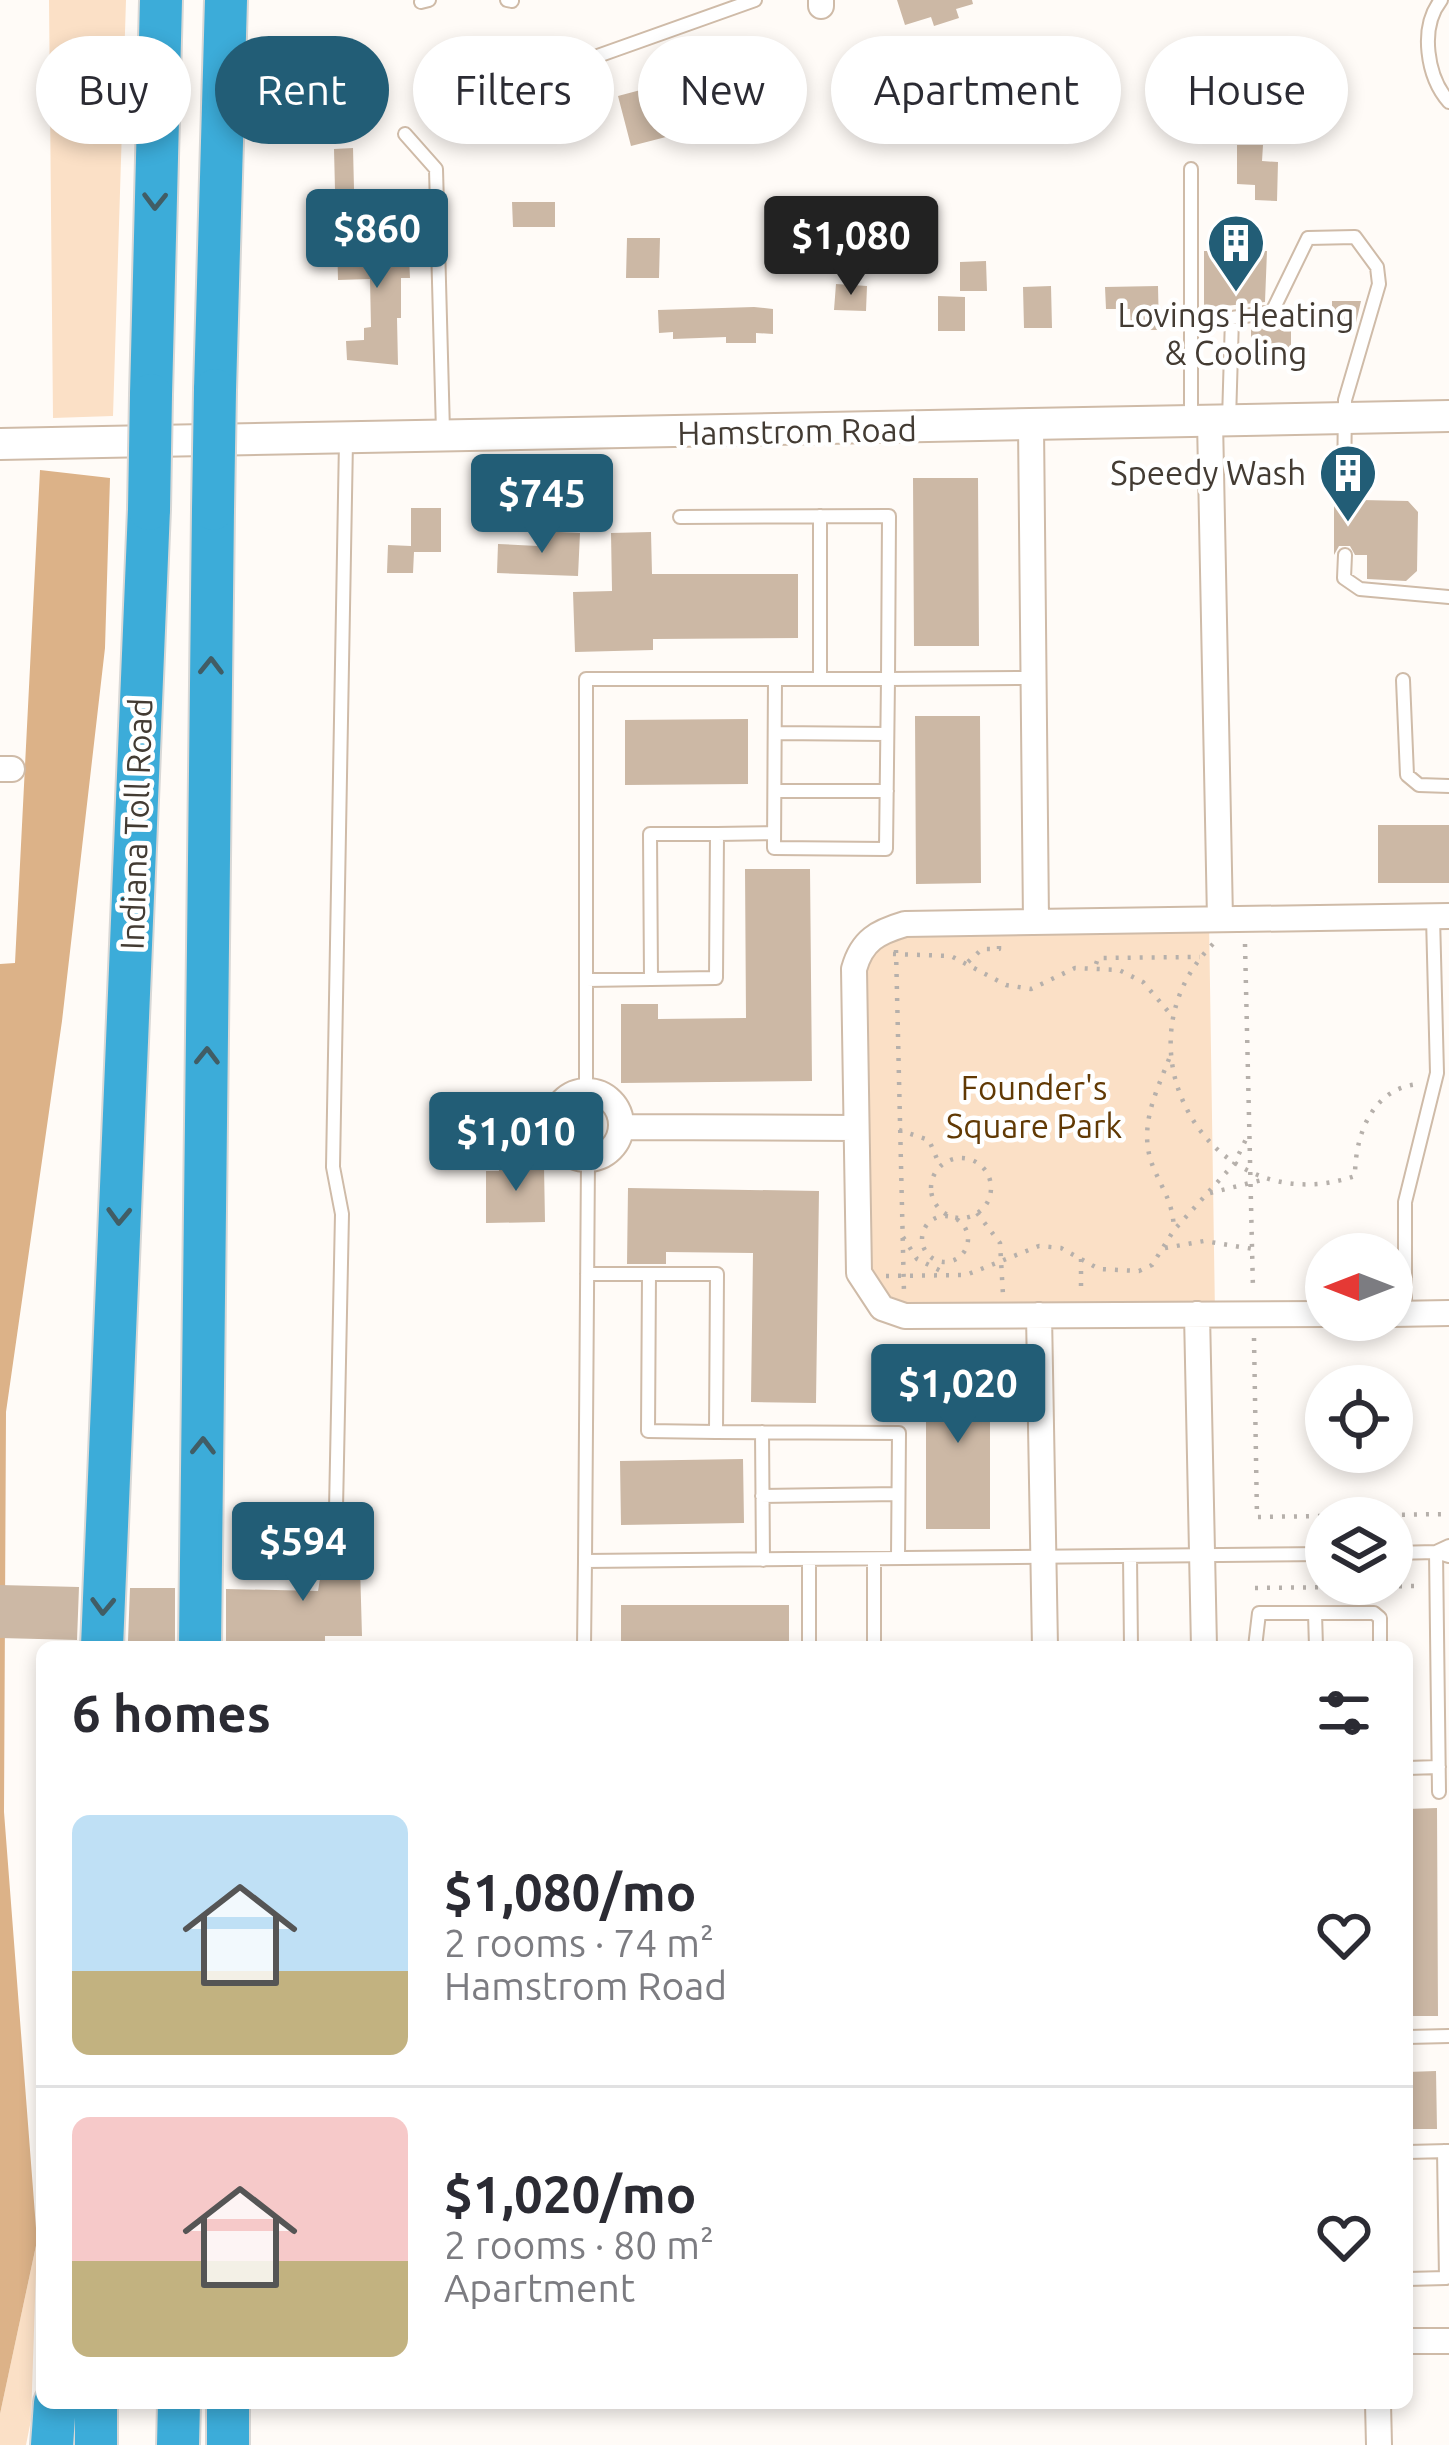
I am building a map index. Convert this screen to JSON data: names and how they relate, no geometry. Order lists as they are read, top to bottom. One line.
{"streets":{"highway":["Indiana Toll Road"],"street":["Hamstrom Road"]},"parks":["Founder's Square Park"],"places":{"building":["Lovings Heating & Cooling","Speedy Wash"]},"north":"left","page":{"chip":["Buy","Rent","Filters","New","Apartment","House"],"price":["$860","$1,080","$745","$1,010","$1,020","$594"],"heading":"6 homes","list":[{"name":"$1,080/mo","note":"2 rooms · 74 m² · Hamstrom Road"},{"name":"$1,020/mo","note":"2 rooms · 80 m² · Apartment"}]}}
